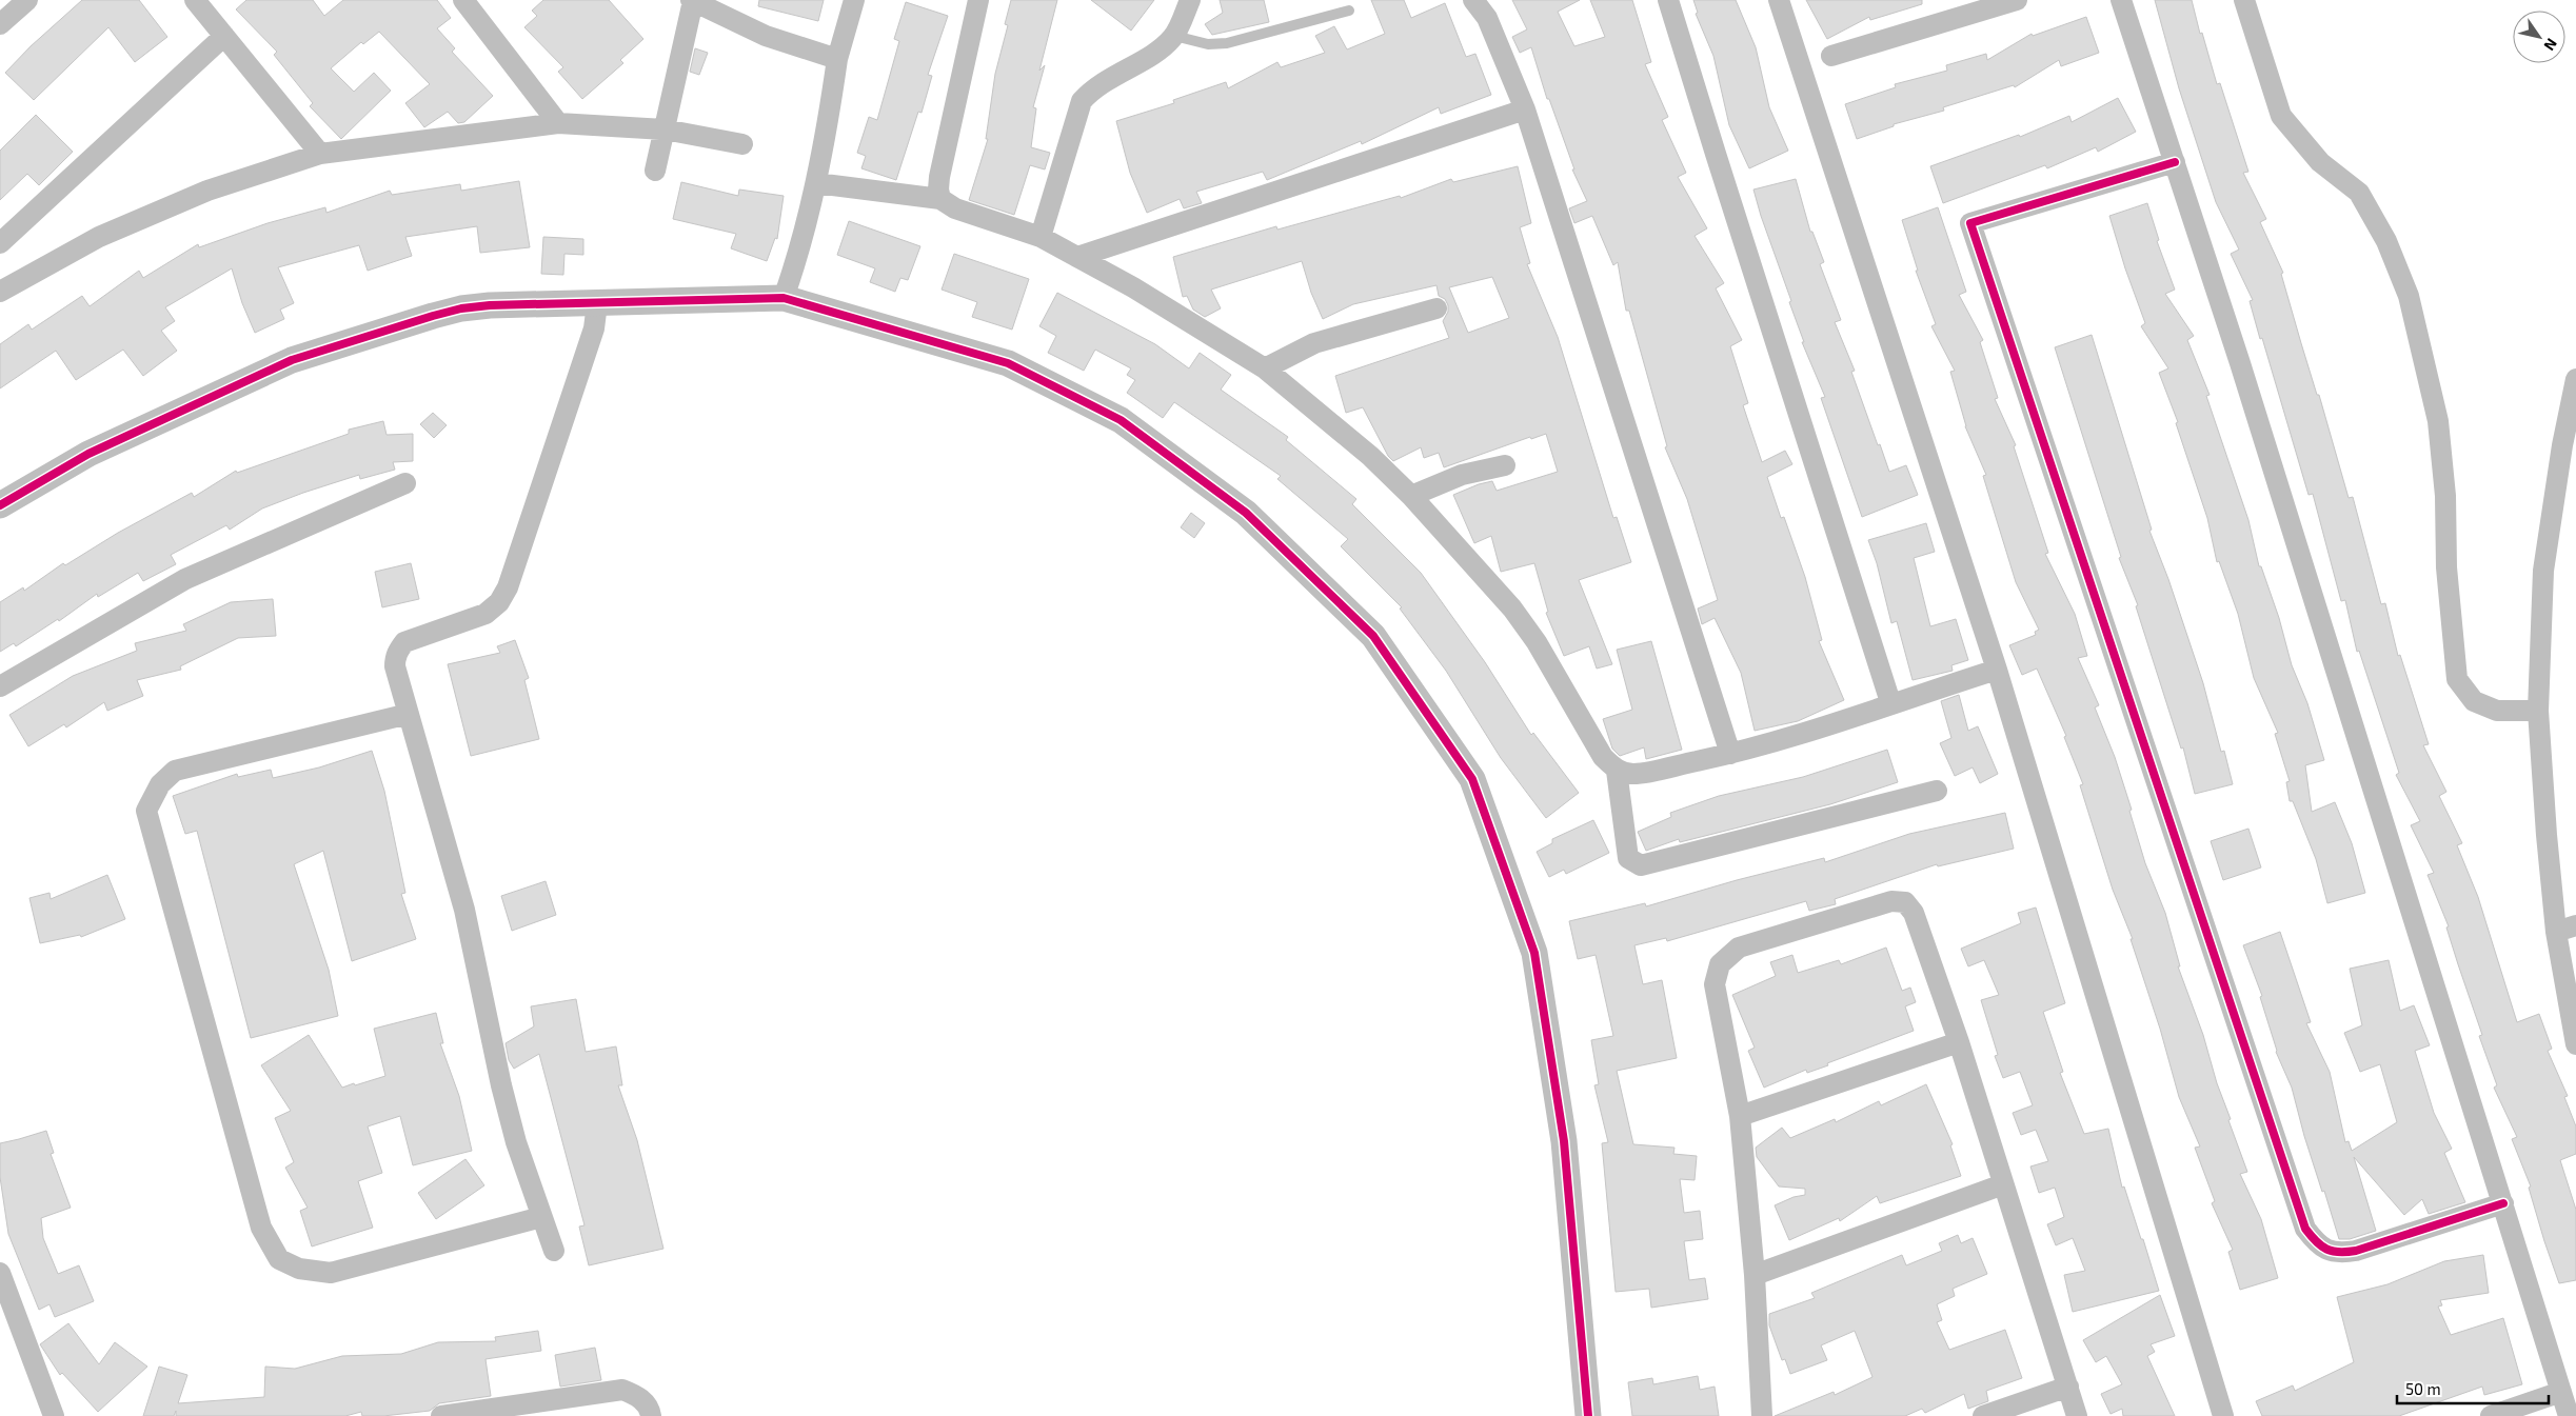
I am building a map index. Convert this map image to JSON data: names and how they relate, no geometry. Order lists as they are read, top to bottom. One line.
{"scale_bar":"50 m","north":"bottom right"}
